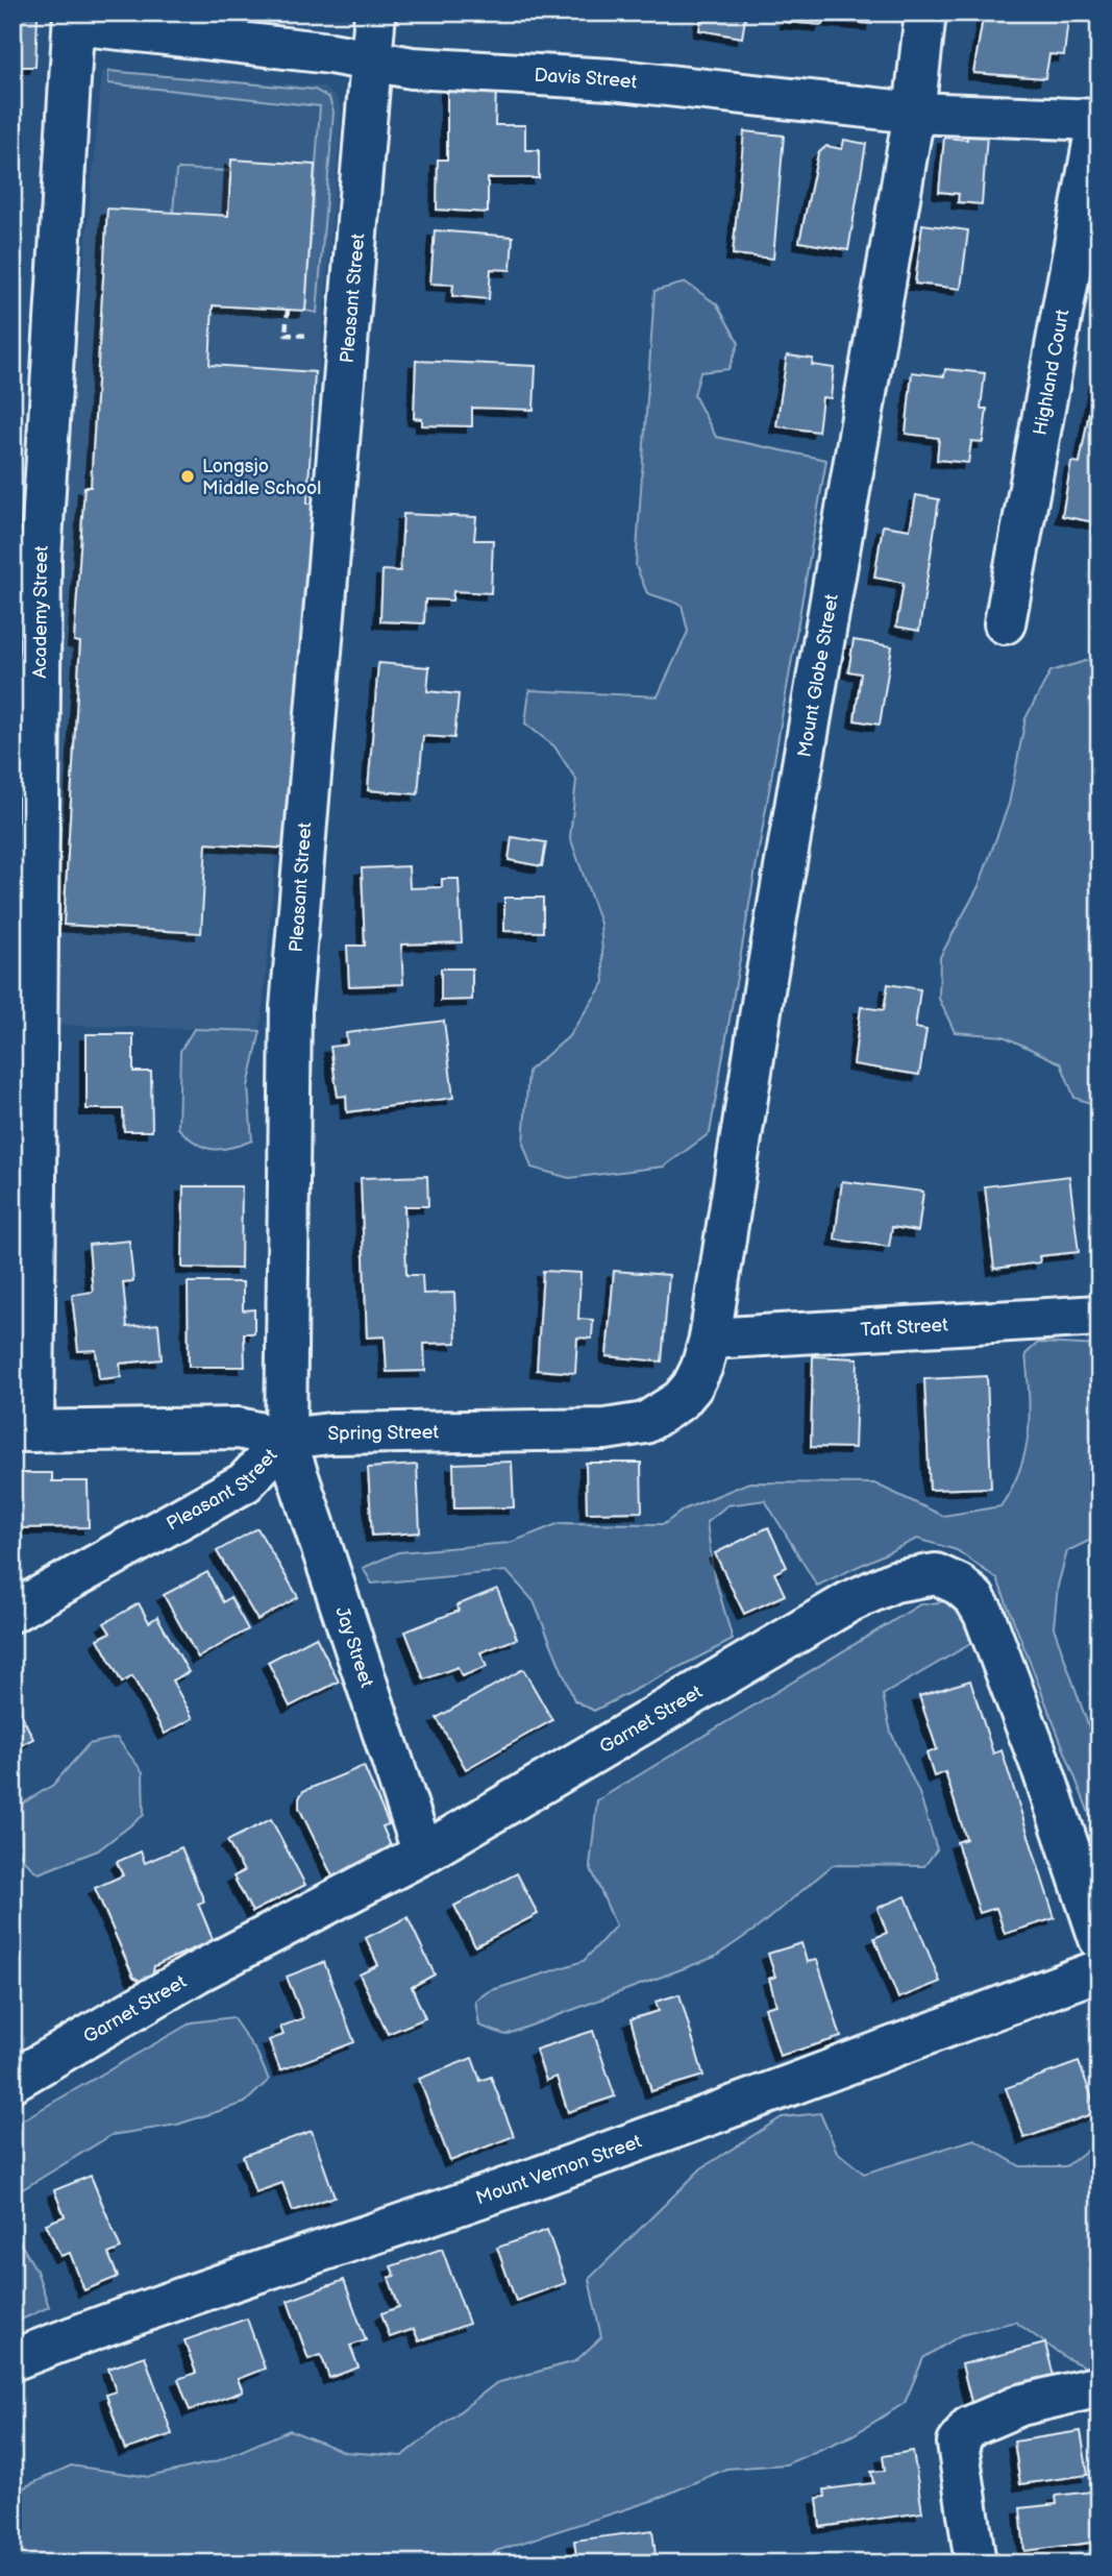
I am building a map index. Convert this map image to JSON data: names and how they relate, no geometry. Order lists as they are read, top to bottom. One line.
{"streets":{"street":["Davis Street","Pleasant Street","Highland Court","Academy Street","Mount Globe Street","Taft Street","Spring Street","Jay Street","Garnet Street","Mount Vernon Street"]},"crossings":[["Davis Street","Pleasant Street"],["Davis Street","Highland Court"],["Davis Street","Academy Street"],["Davis Street","Mount Globe Street"],["Pleasant Street","Spring Street"],["Pleasant Street","Jay Street"],["Academy Street","Spring Street"],["Mount Globe Street","Taft Street"],["Mount Globe Street","Spring Street"],["Taft Street","Spring Street"],["Spring Street","Jay Street"],["Jay Street","Garnet Street"]],"places":["Longsjo Middle School"]}
